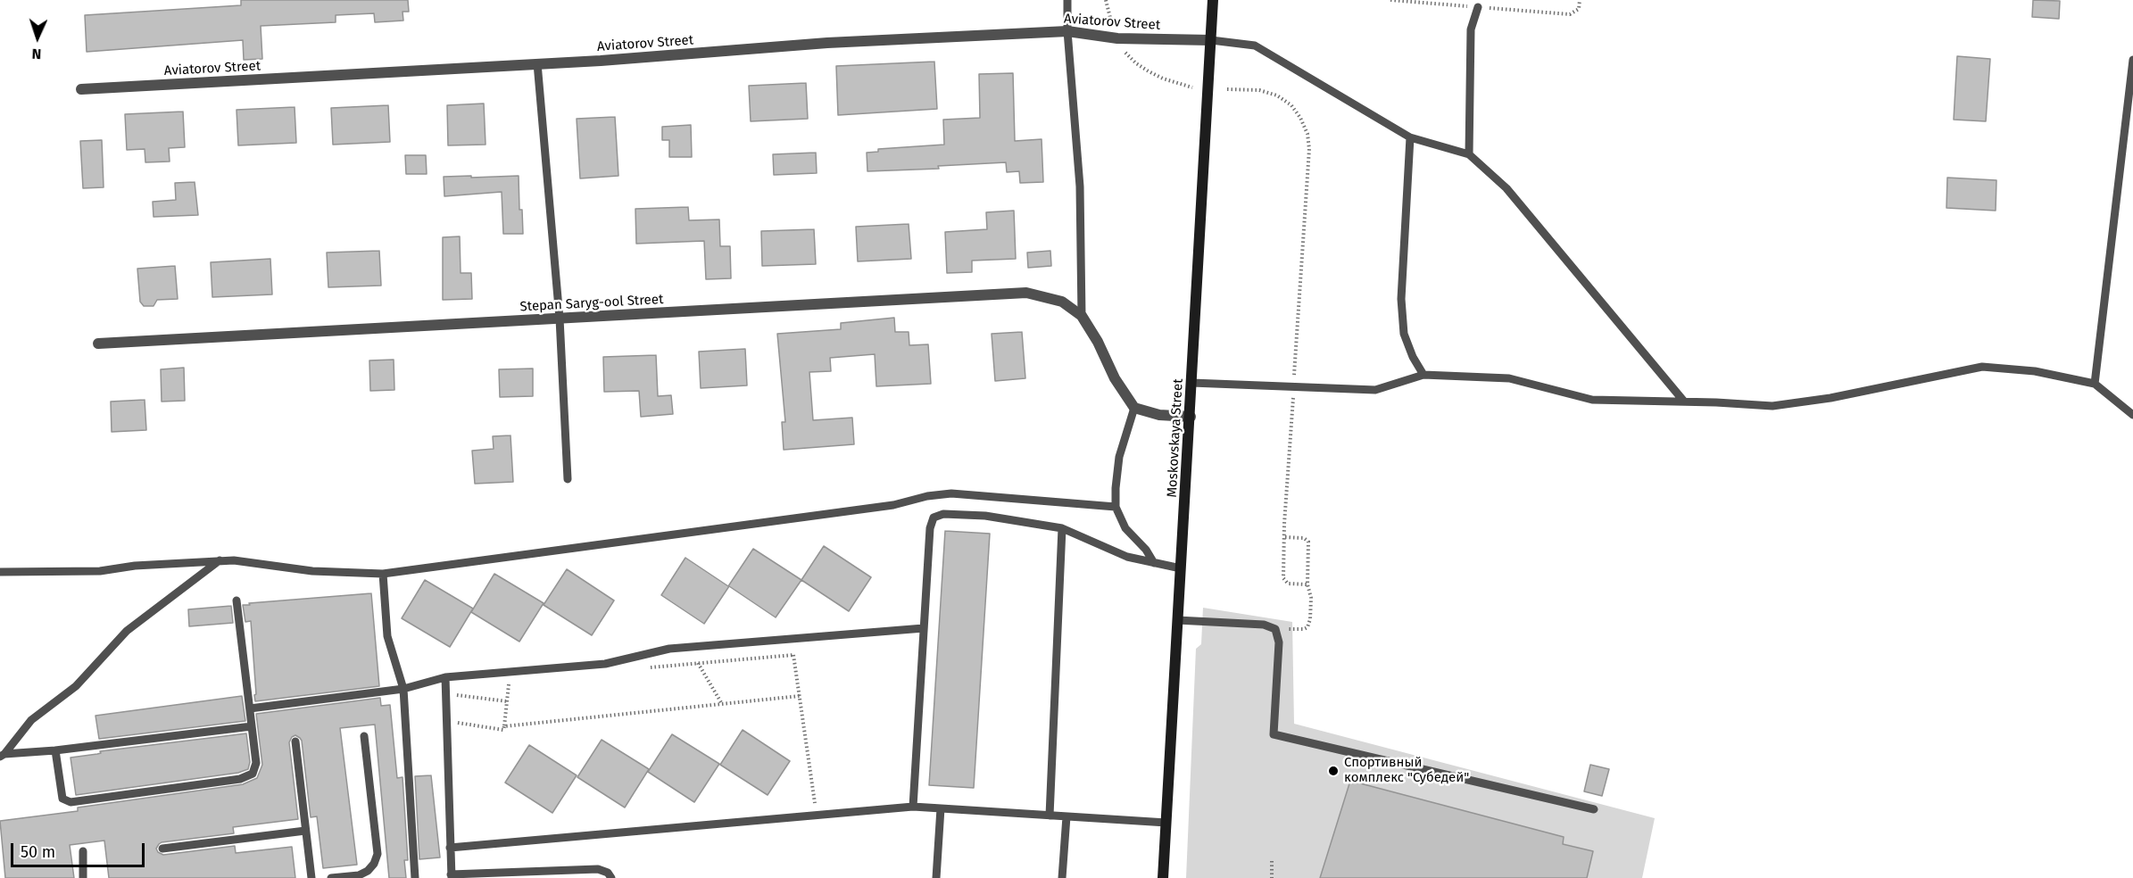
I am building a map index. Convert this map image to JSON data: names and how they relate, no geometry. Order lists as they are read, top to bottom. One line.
{"streets":{"main road":["Moskovskaya Street"],"street":["Aviatorov Street","Stepan Saryg-ool Street"]},"crossings":[["Aviatorov Street","Moskovskaya Street"]],"places":["Спортивный комплекс \"Субедей\""],"scale_bar":"50 m","north":"bottom"}
